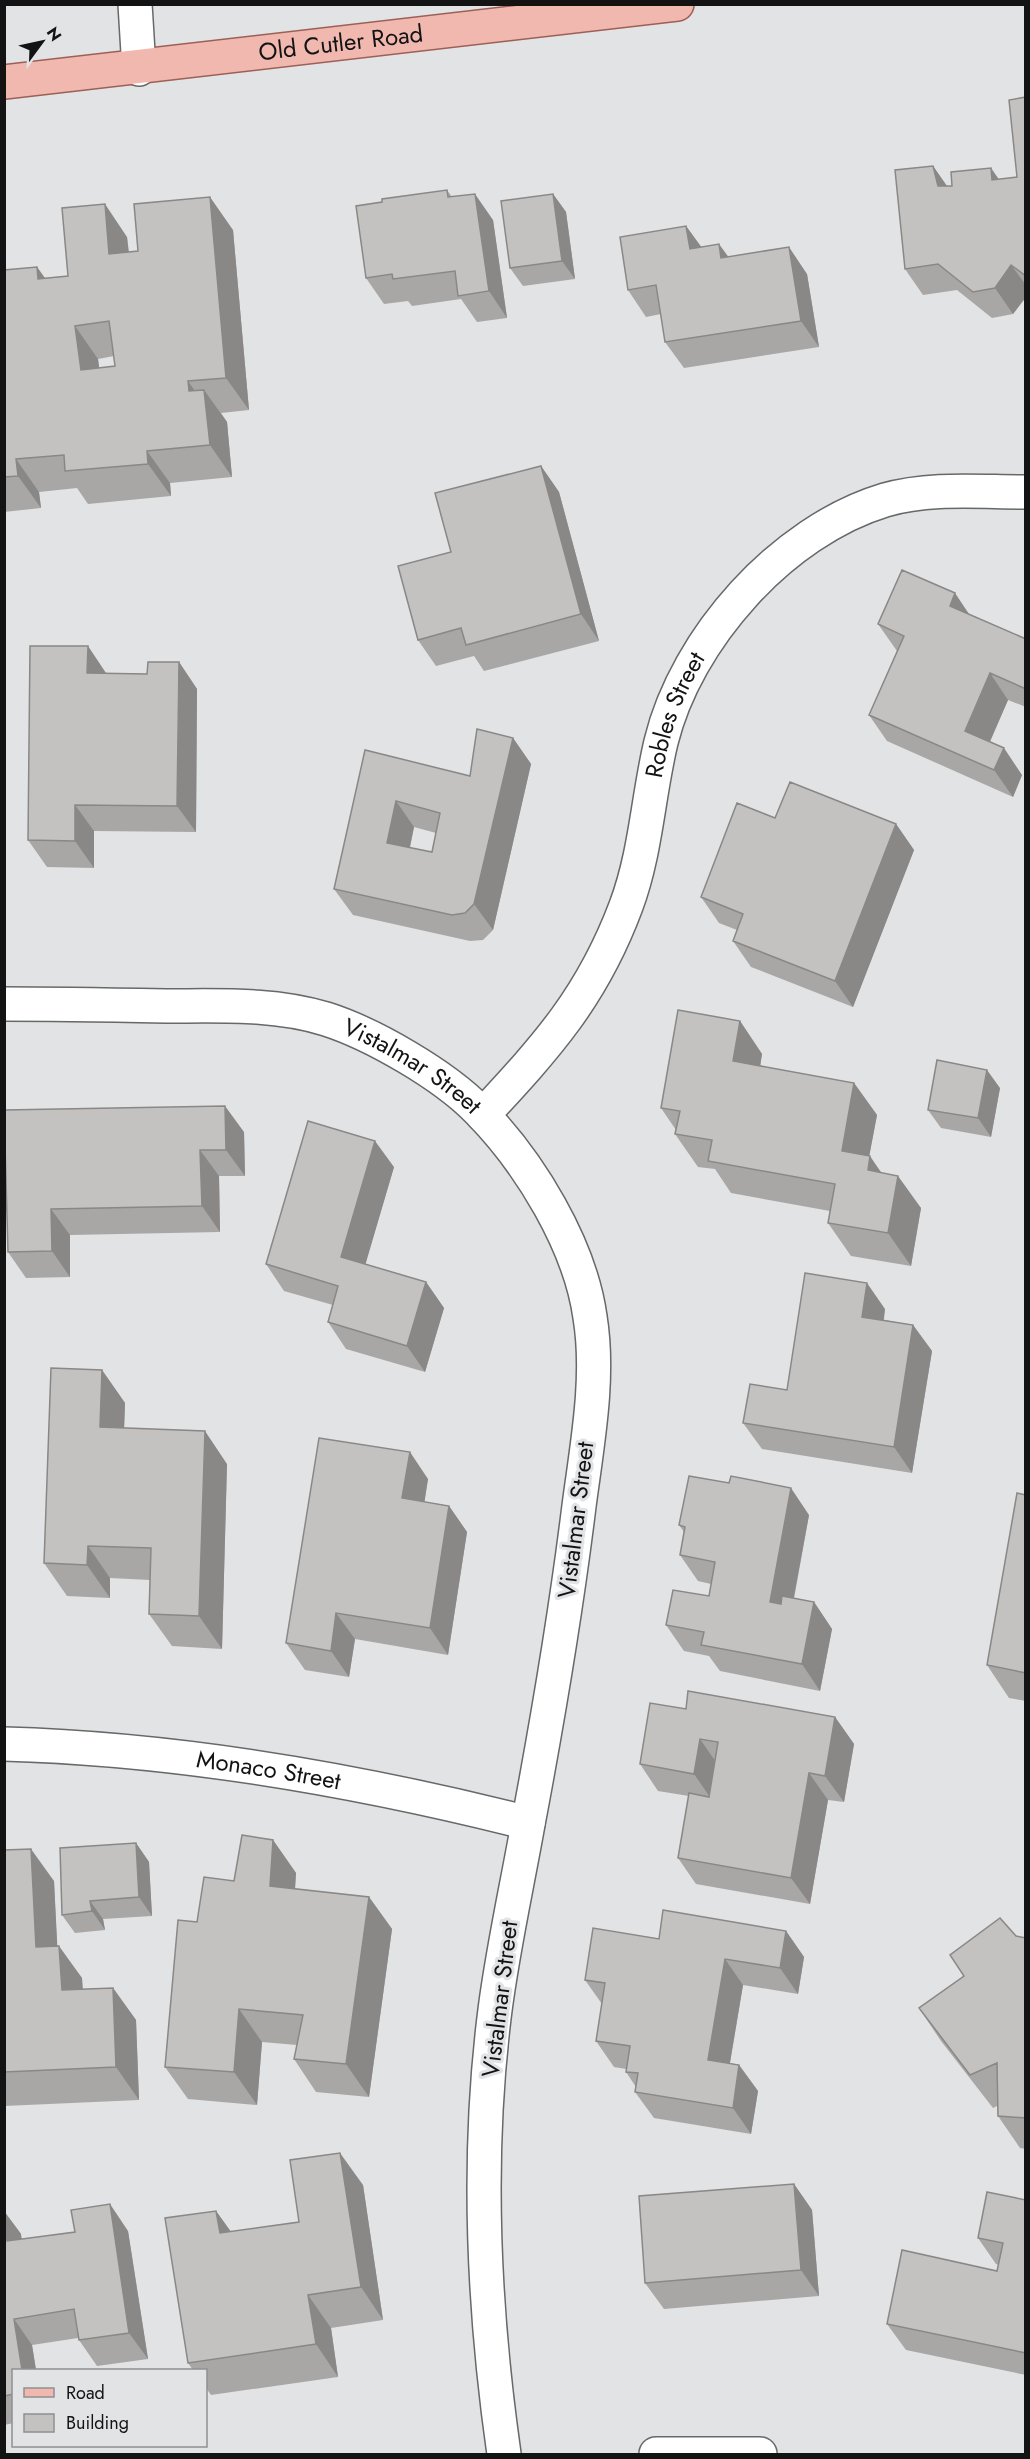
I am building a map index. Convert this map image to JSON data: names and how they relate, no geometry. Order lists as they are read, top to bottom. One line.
{"streets":{"main road":["Old Cutler Road"],"street":["Robles Street","Vistalmar Street","Monaco Street"]},"crossings":[["Robles Street","Vistalmar Street"],["Vistalmar Street","Monaco Street"]],"legend":["Road","Building"],"north":"top right"}
